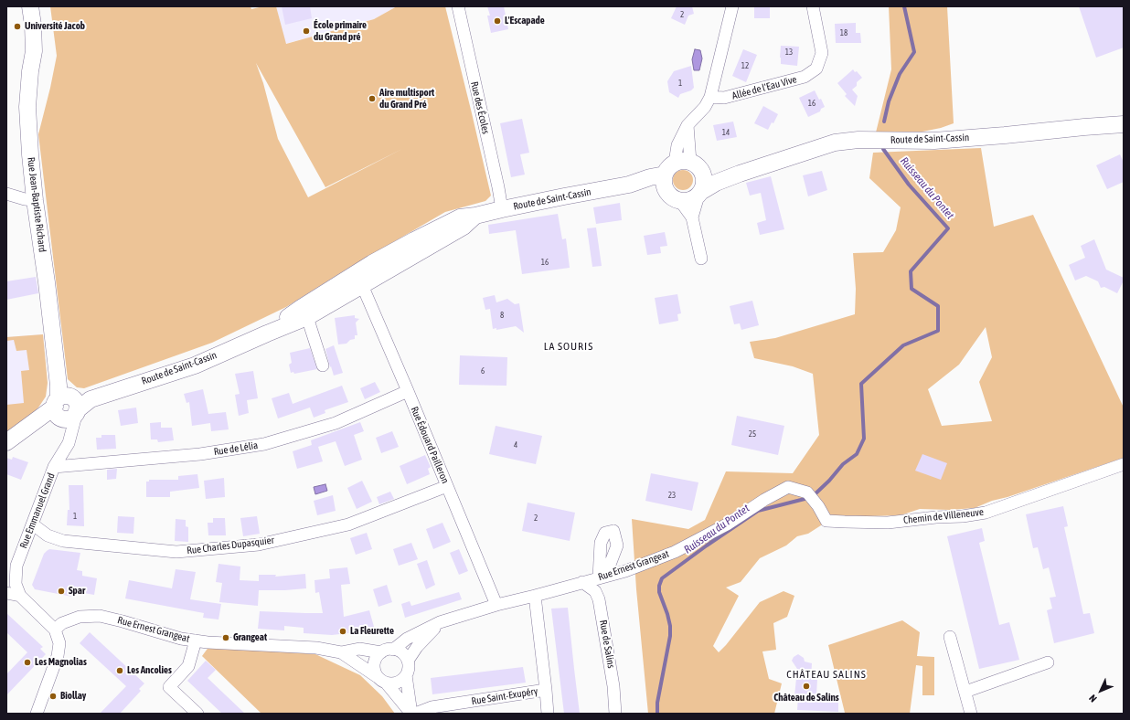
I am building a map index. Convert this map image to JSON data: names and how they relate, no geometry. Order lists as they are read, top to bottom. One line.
{"streets":{"street":["Allée de l'Eau Vive","Rue des Écoles","Route de Saint-Cassin","Rue Jean-Baptiste Richard","Rue Édouard Pailleron","Rue de Lélia","Rue Emmanuel Grand","Chemin de Villeneuve","Rue Charles Dupasquier","Rue Ernest Grangeat","Rue de Salins","Rue Saint-Exupéry"]},"crossings":[["Rue des Écoles","Route de Saint-Cassin"],["Route de Saint-Cassin","Rue Jean-Baptiste Richard"],["Route de Saint-Cassin","Rue Édouard Pailleron"],["Route de Saint-Cassin","Rue Emmanuel Grand"],["Rue Jean-Baptiste Richard","Rue Emmanuel Grand"],["Rue Édouard Pailleron","Rue de Lélia"],["Rue Édouard Pailleron","Rue Charles Dupasquier"],["Rue Édouard Pailleron","Rue Ernest Grangeat"],["Rue de Lélia","Rue Emmanuel Grand"],["Rue Emmanuel Grand","Rue Charles Dupasquier"],["Chemin de Villeneuve","Rue Ernest Grangeat"],["Rue Ernest Grangeat","Rue de Salins"],["Rue Ernest Grangeat","Rue Saint-Exupéry"]],"districts":["LA SOURIS","CHÂTEAU SALINS"],"water":["Ruisseau du Pontet"],"places":["L'Escapade","Université Jacob","École primaire du Grand pré","Aire multisport du Grand Pré","Spar","La Fleurette","Grangeat","Les Magnolias","Les Ancolies","Château de Salins","Biollay"],"house_numbers":["2","18","13","12","1","16","14","16","8","6","25","4","23","1","2"],"north":"bottom left"}
